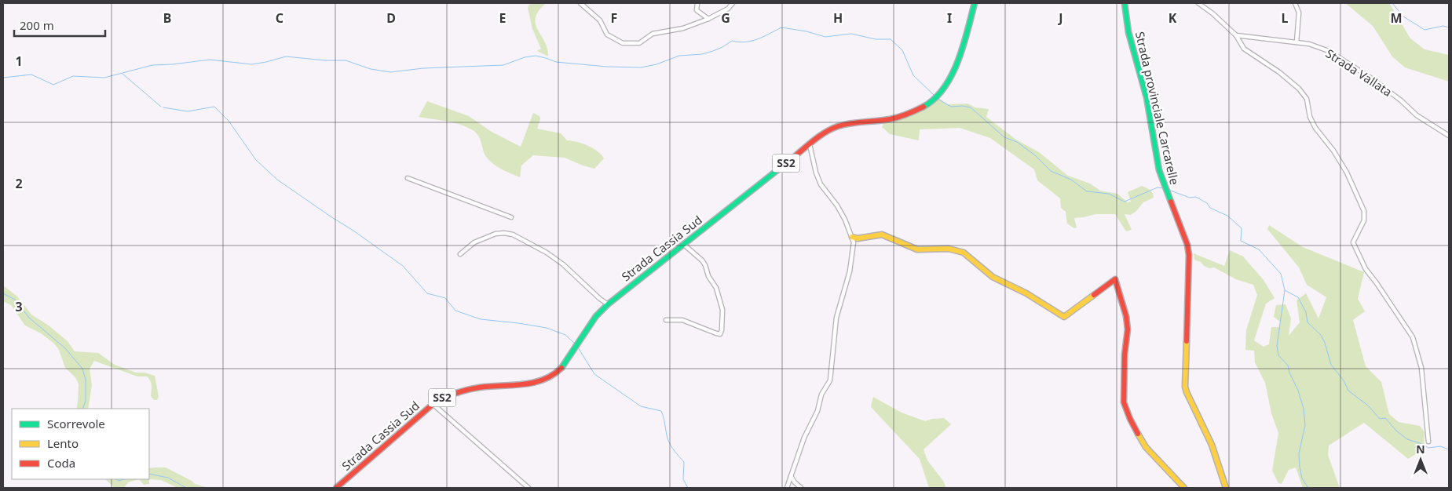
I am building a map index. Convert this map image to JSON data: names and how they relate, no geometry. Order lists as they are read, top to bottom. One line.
{"streets":{"main road":["Strada provinciale Carcarelle","SS2","Strada Cassia Sud"],"street":["Strada Vallata"]},"legend":["Scorrevole","Lento","Coda"],"scale_bar":"200 m","north":"top","grid":{"columns":["B","C","D","E","F","G","H","I","J","K","L","M"],"rows":["1","2","3"]}}
